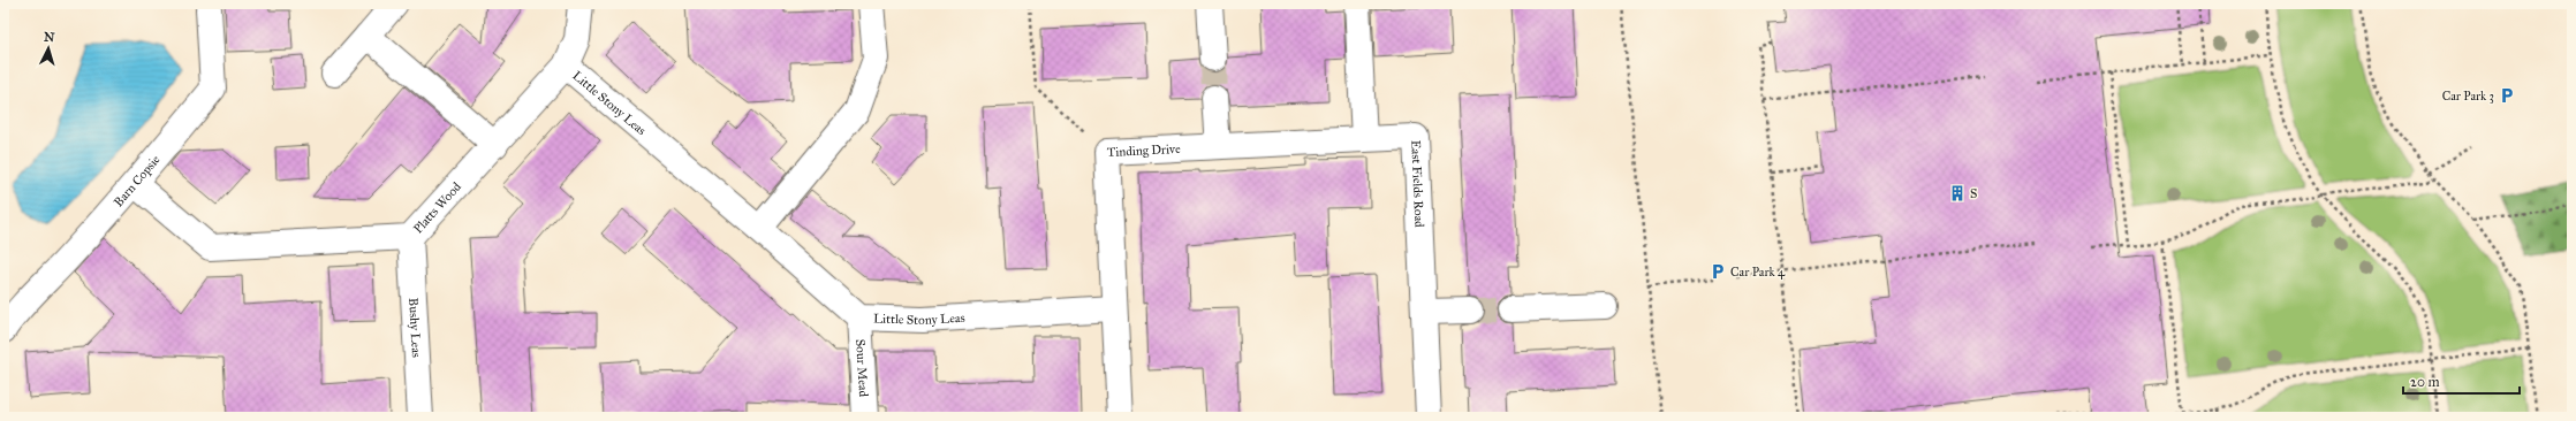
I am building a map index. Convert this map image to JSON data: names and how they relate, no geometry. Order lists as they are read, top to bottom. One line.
{"streets":{"street":["Little Stony Leas","Tinding Drive","Barn Copsie","East Fields Road","Platts Wood","Bushy Leas","Sour Mead"]},"crossings":[["Little Stony Leas","Tinding Drive"],["Little Stony Leas","Platts Wood"],["Little Stony Leas","Sour Mead"],["Tinding Drive","East Fields Road"],["Barn Copsie","Platts Wood"],["Platts Wood","Bushy Leas"]],"places":{"parking":["Car Park 3","Car Park 4"],"building":["S"]},"scale_bar":"20 m","north":"top"}
